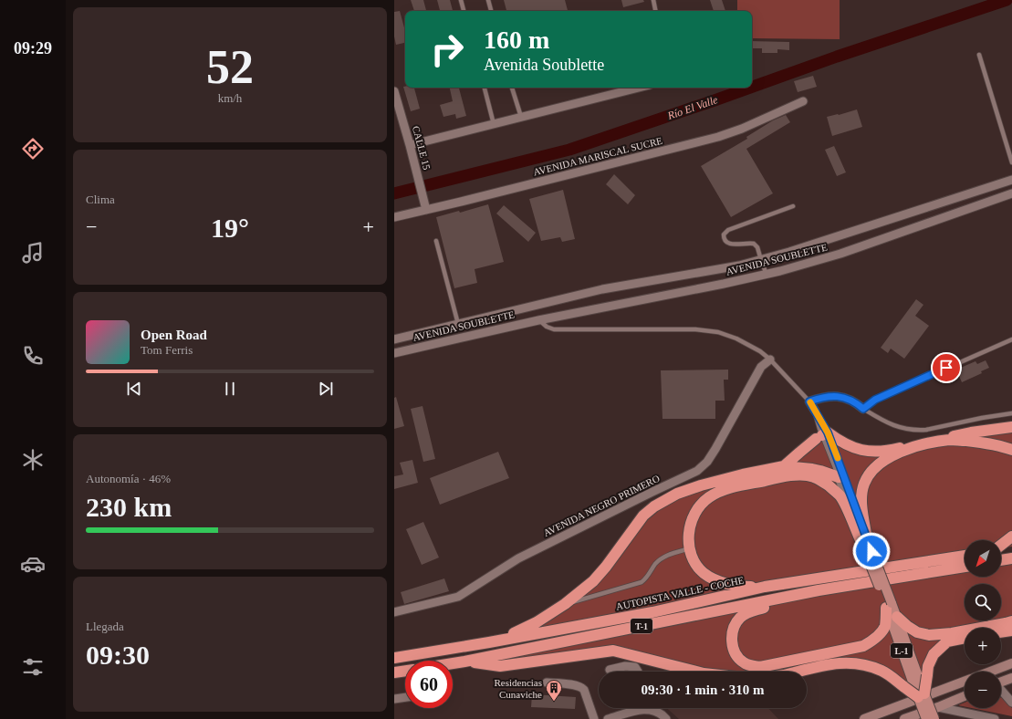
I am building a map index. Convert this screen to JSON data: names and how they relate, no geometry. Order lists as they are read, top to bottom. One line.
{"streets":{"highway":["AUTOPISTA VALLE - COCHE","T-1"],"main road":["L-1"],"street":["CALLE 15","AVENIDA MARISCAL SUCRE","AVENIDA SOUBLETTE","AVENIDA NEGRO PRIMERO"]},"crossings":[["CALLE 15","AVENIDA MARISCAL SUCRE"]],"water":["Río El Valle"],"places":{"building":["Residencias Cunaviche"]},"north":"bottom left","page":{"tabs":"09:29","tile":[["52","km/h"],"Clima",["Autonomía · 46%","230 km"],["Llegada","09:30"]],"turn":["160 m","Avenida Soublette"],"heat":["−","19°","+"],"song":["Open Road","Tom Ferris"],"map_buttons":["+","−"],"limit":"60","trip":"09:30 · 1 min · 310 m"}}
